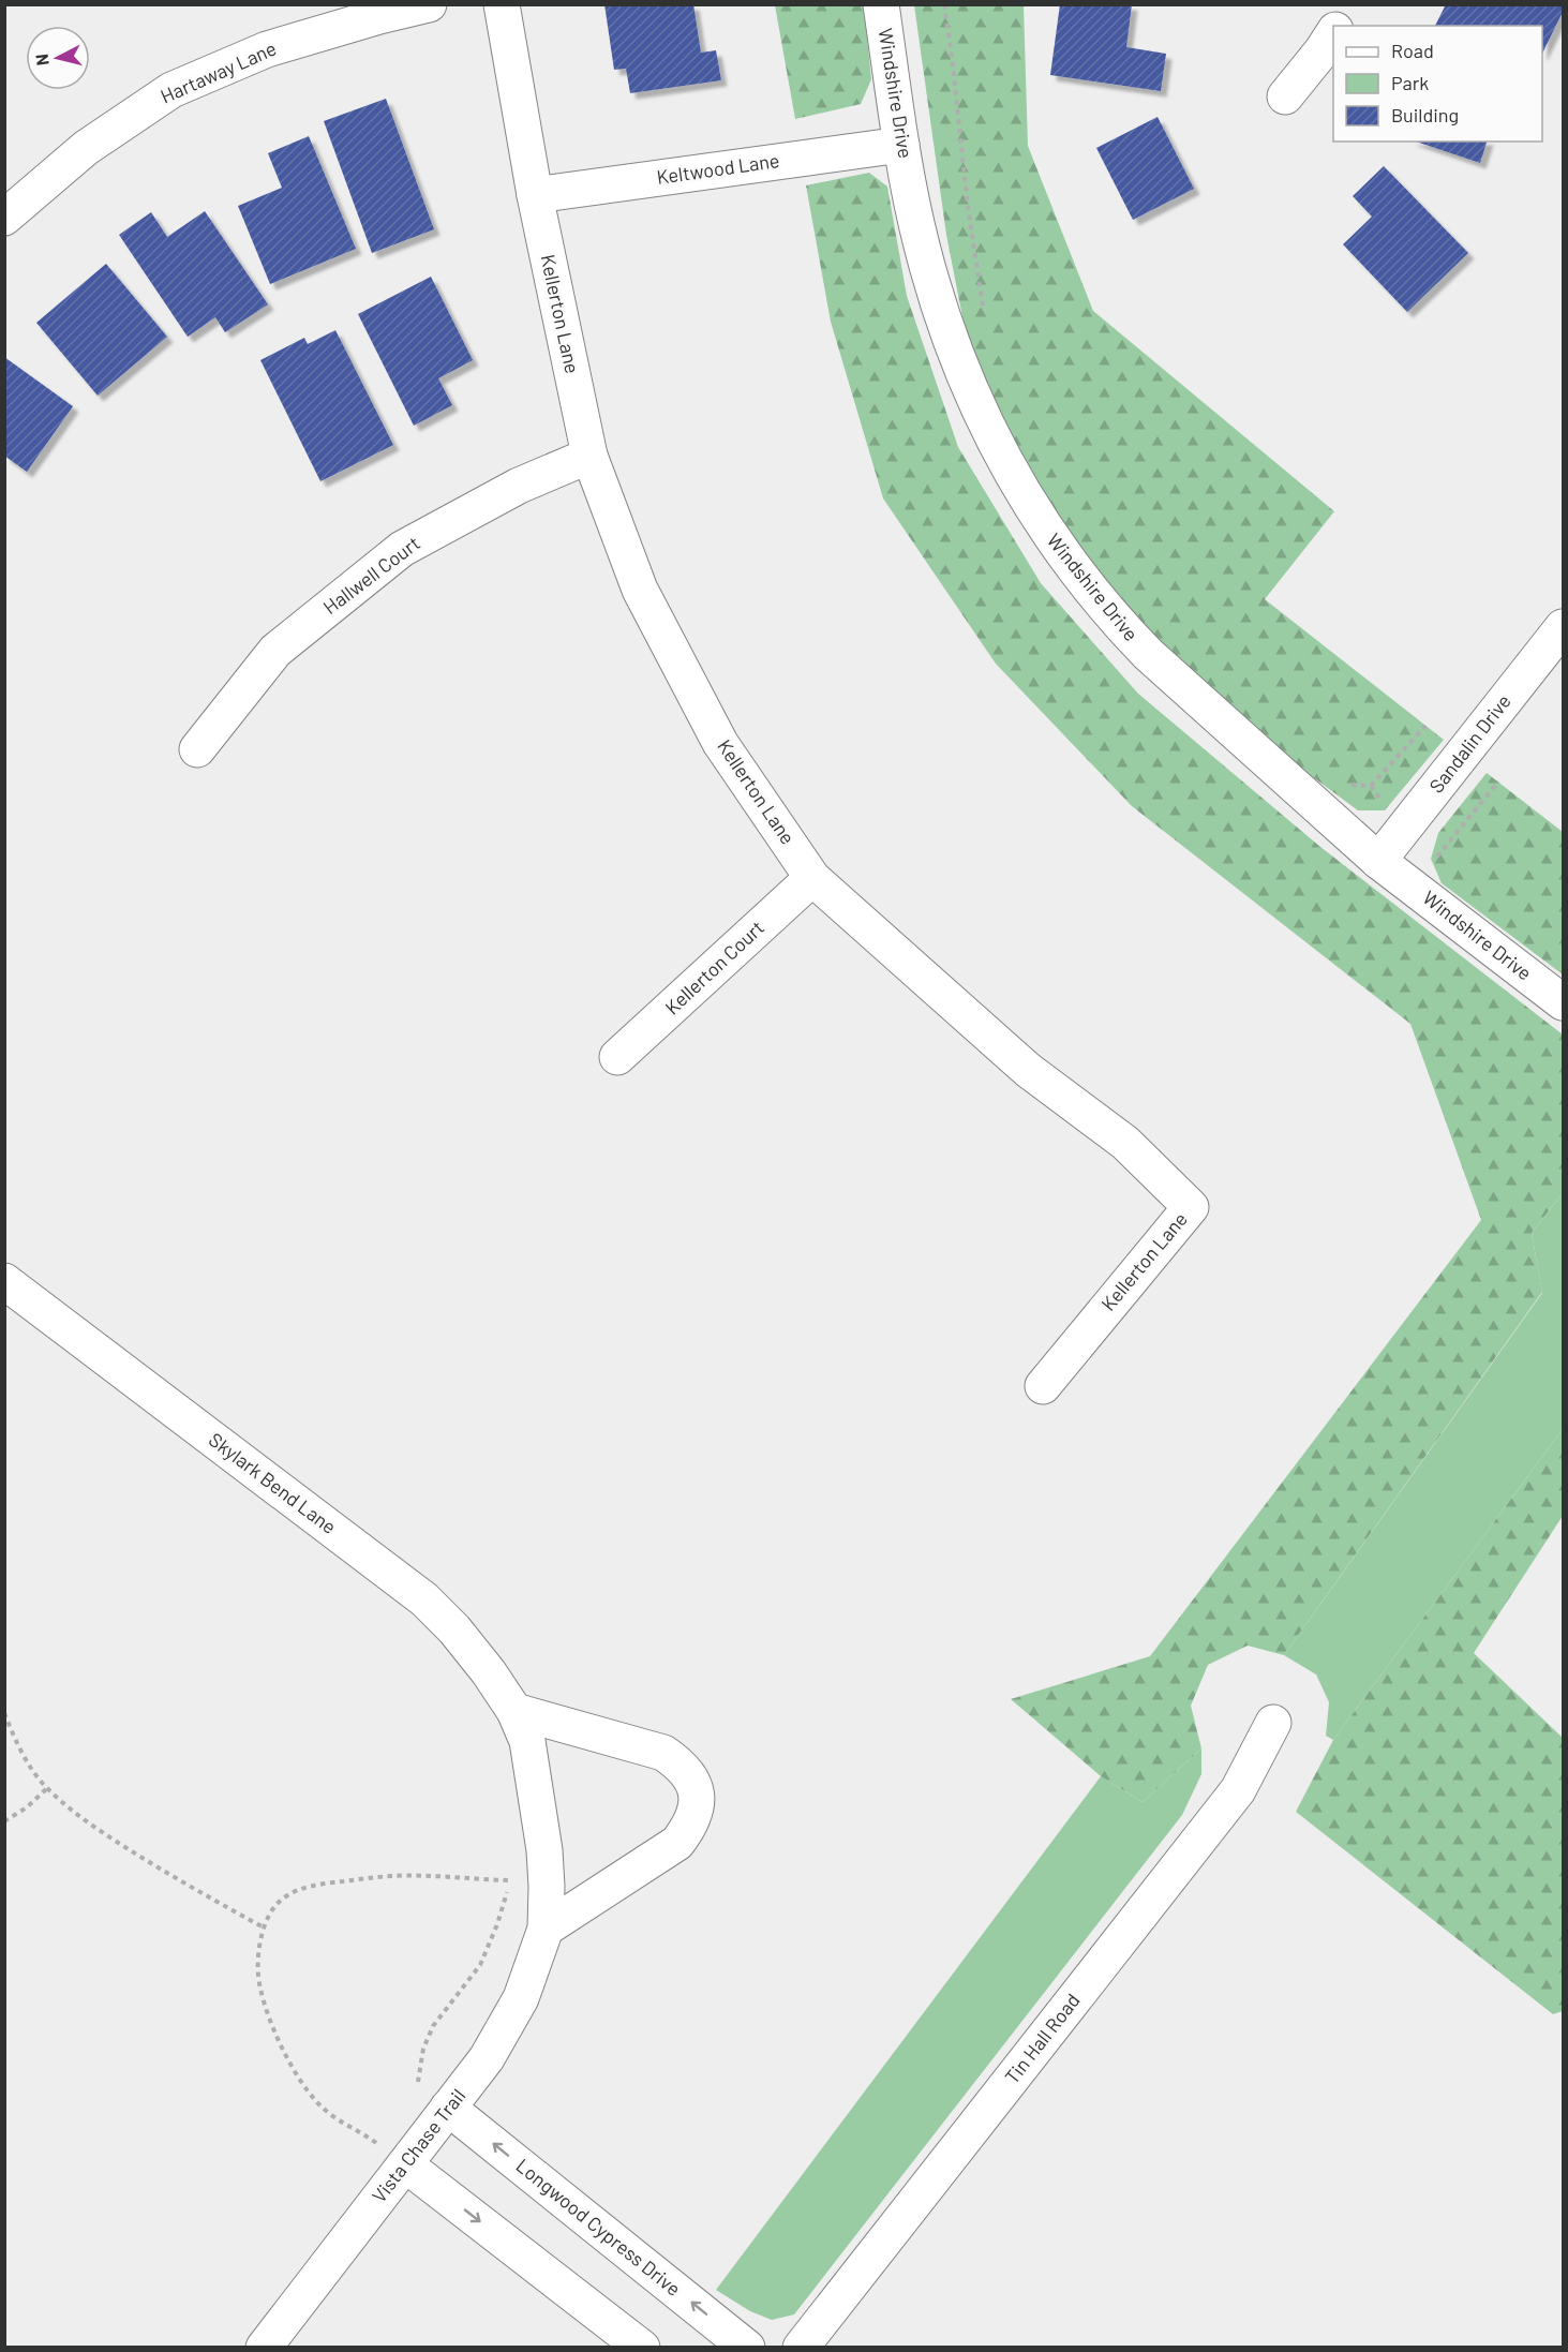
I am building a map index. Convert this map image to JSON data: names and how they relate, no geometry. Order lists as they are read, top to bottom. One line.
{"streets":{"street":["Hartaway Lane","Windshire Drive","Keltwood Lane","Kellerton Lane","Hallwell Court","Sandalin Drive","Kellerton Court","Skylark Bend Lane","Tin Hall Road","Vista Chase Trail","Longwood Cypress Drive"]},"crossings":[["Windshire Drive","Keltwood Lane"],["Windshire Drive","Sandalin Drive"],["Keltwood Lane","Kellerton Lane"],["Kellerton Lane","Hallwell Court"],["Kellerton Lane","Kellerton Court"],["Skylark Bend Lane","Vista Chase Trail"],["Vista Chase Trail","Longwood Cypress Drive"]],"legend":["Road","Park","Building"],"north":"left"}
